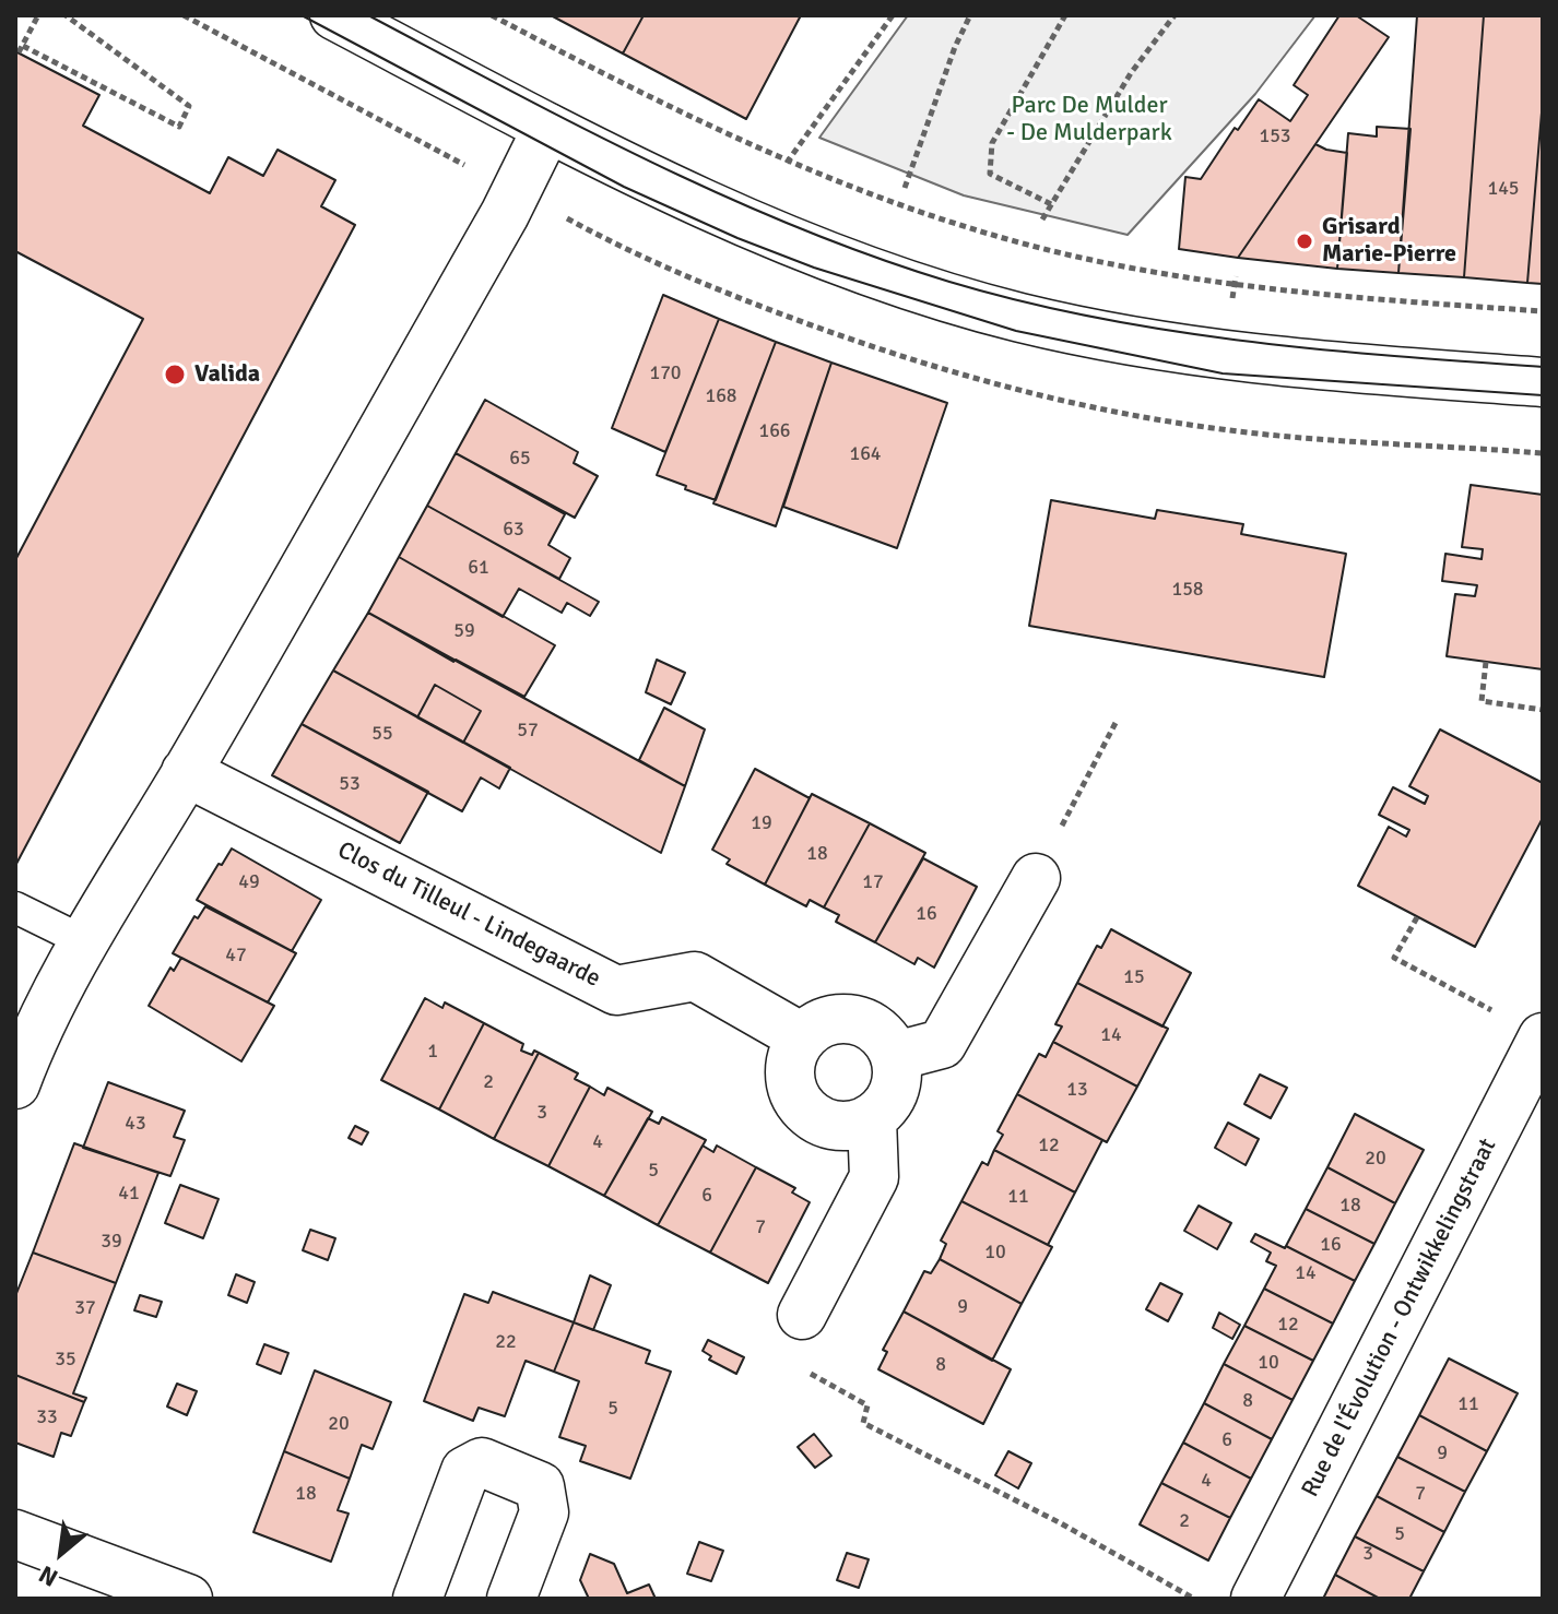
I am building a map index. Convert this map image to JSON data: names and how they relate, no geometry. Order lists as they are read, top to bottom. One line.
{"streets":{"street":["Clos du Tilleul - Lindegaarde","Rue de l'Évolution - Ontwikkelingstraat"]},"parks":["Parc De Mulder - De Mulderpark"],"places":["Grisard Marie-Pierre","Valida"],"house_numbers":["153","145","170","168","166","164","65","63","61","158","59","57","55","53","19","18","49","17","16","47","15","14","1","2","13","3","43","4","12","20","5","41","6","11","18","7","39","16","10","14","9","37","12","22","35","10","8","8","11","5","33","20","6","9","4","18","7","2","5","3"],"north":"bottom left"}
